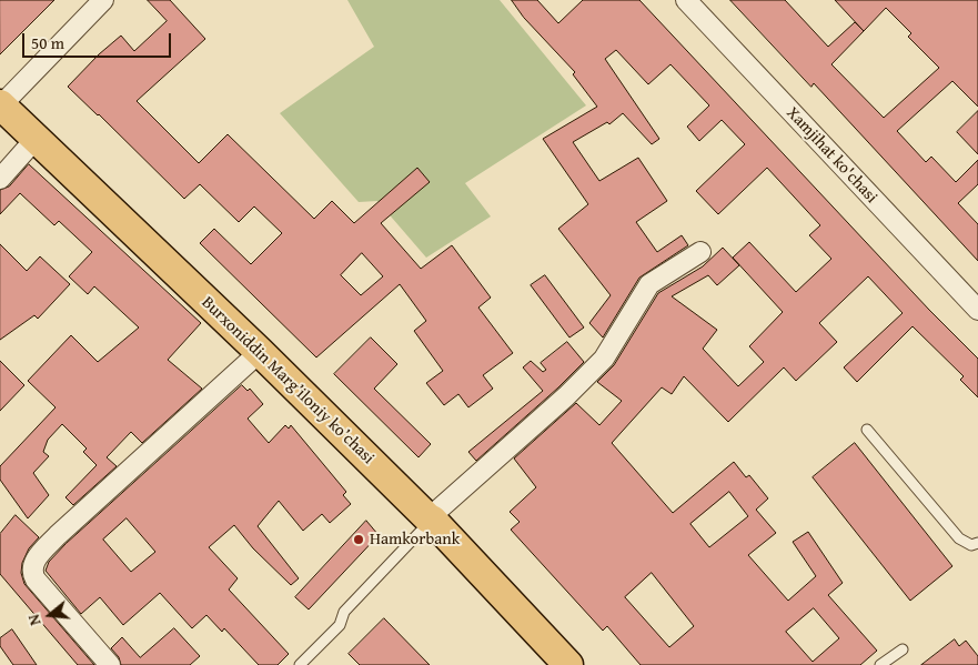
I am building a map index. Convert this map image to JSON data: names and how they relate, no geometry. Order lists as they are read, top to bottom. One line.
{"streets":{"main road":["Burxoniddin Marg’iloniy ko’chasi"],"street":["Xamjihat ko'chasi"]},"places":["Hamkorbank"],"scale_bar":"50 m","north":"left"}
